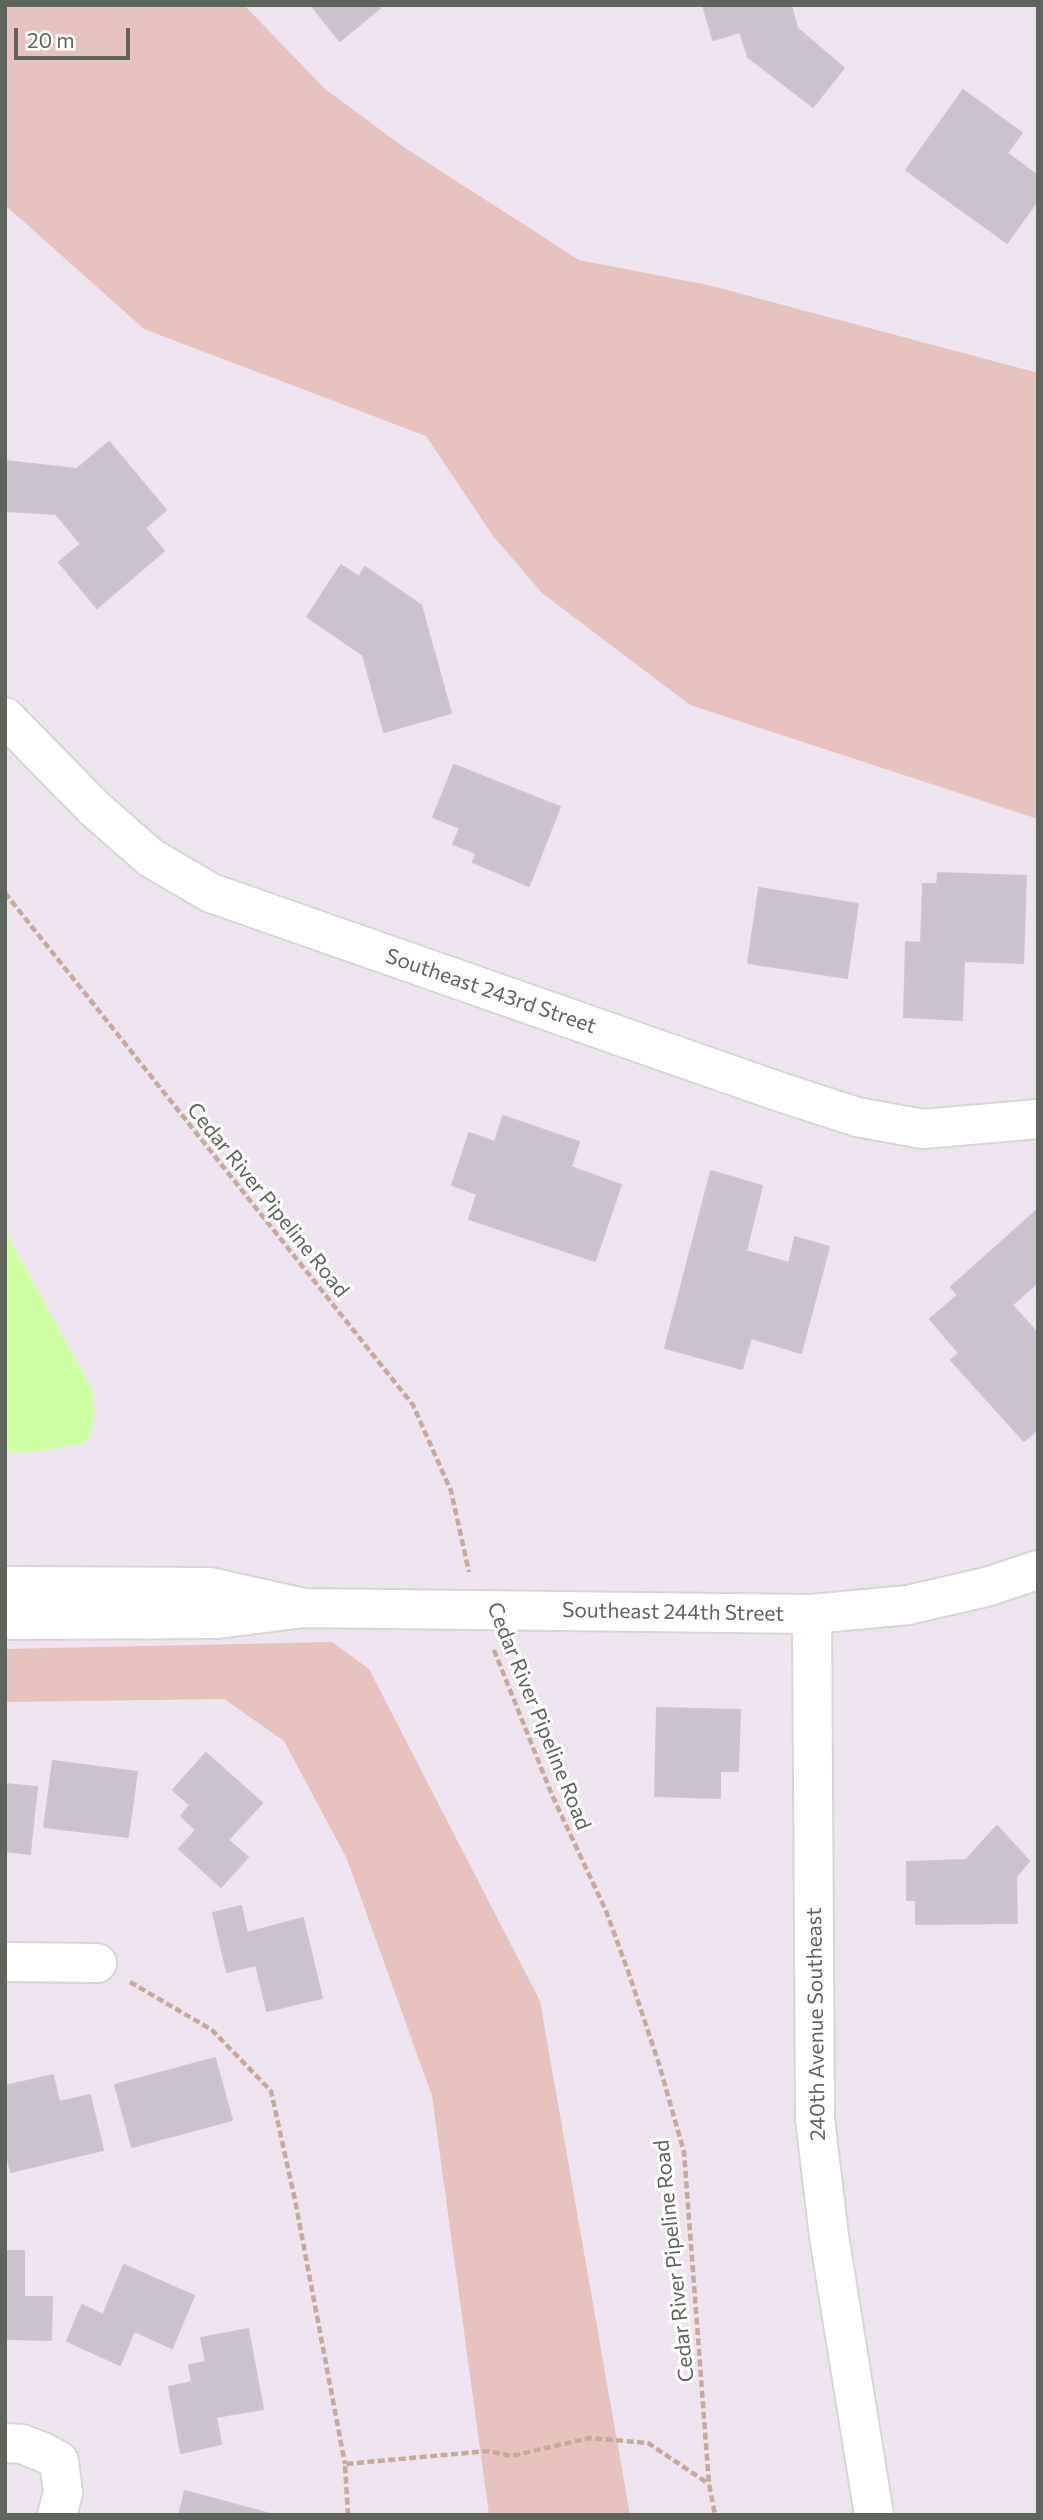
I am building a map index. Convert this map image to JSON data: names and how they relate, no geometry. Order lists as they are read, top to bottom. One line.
{"streets":{"street":["Southeast 243rd Street","Southeast 244th Street","240th Avenue Southeast"],"path":["Cedar River Pipeline Road"]},"crossings":[["Cedar River Pipeline Road","Southeast 244th Street"],["Southeast 244th Street","240th Avenue Southeast"]],"scale_bar":"20 m"}
